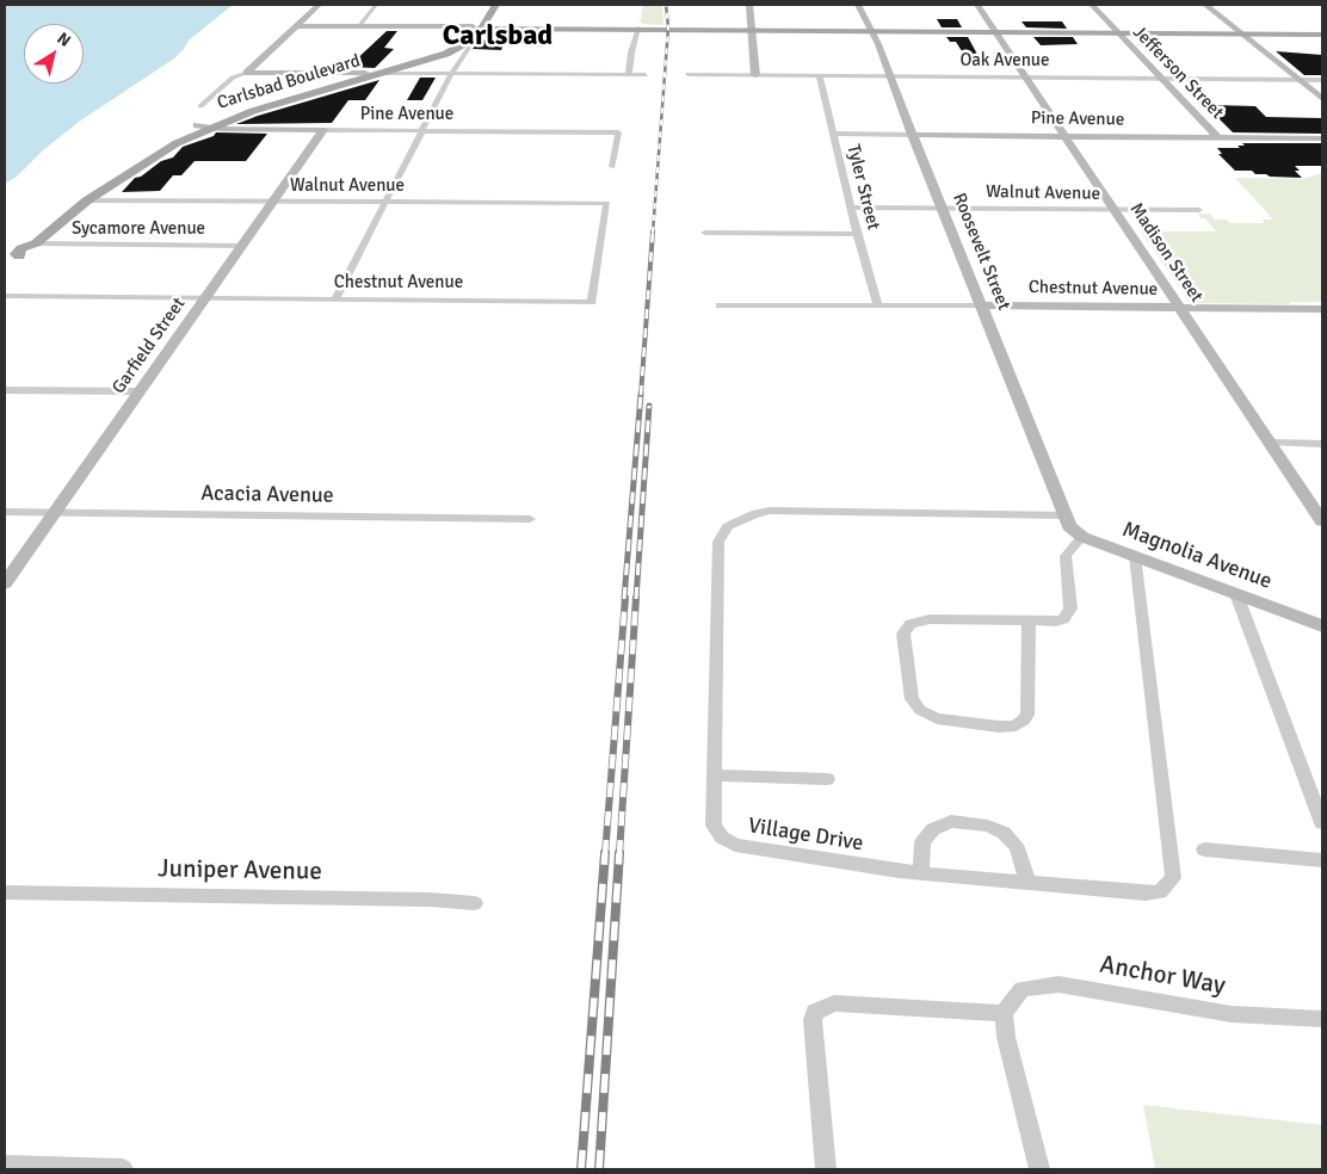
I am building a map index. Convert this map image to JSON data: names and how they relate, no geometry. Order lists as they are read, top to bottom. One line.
{"streets":{"main road":["Carlsbad Boulevard"],"street":["Oak Avenue","Jefferson Street","Pine Avenue","Walnut Avenue","Tyler Street","Sycamore Avenue","Roosevelt Street","Madison Street","Chestnut Avenue","Garfield Street","Acacia Avenue","Magnolia Avenue","Village Drive","Juniper Avenue","Anchor Way"]},"crossings":[["Oak Avenue","Jefferson Street"],["Oak Avenue","Tyler Street"],["Oak Avenue","Roosevelt Street"],["Oak Avenue","Madison Street"],["Jefferson Street","Pine Avenue"],["Carlsbad Boulevard","Pine Avenue"],["Carlsbad Boulevard","Walnut Avenue"],["Carlsbad Boulevard","Sycamore Avenue"],["Pine Avenue","Tyler Street"],["Pine Avenue","Roosevelt Street"],["Pine Avenue","Madison Street"],["Pine Avenue","Garfield Street"],["Walnut Avenue","Tyler Street"],["Walnut Avenue","Roosevelt Street"],["Walnut Avenue","Madison Street"],["Walnut Avenue","Chestnut Avenue"],["Walnut Avenue","Garfield Street"],["Tyler Street","Chestnut Avenue"],["Sycamore Avenue","Garfield Street"],["Roosevelt Street","Chestnut Avenue"],["Roosevelt Street","Village Drive"],["Madison Street","Chestnut Avenue"],["Chestnut Avenue","Garfield Street"],["Garfield Street","Acacia Avenue"],["Magnolia Avenue","Village Drive"]],"districts":["Carlsbad"],"north":"top right"}
